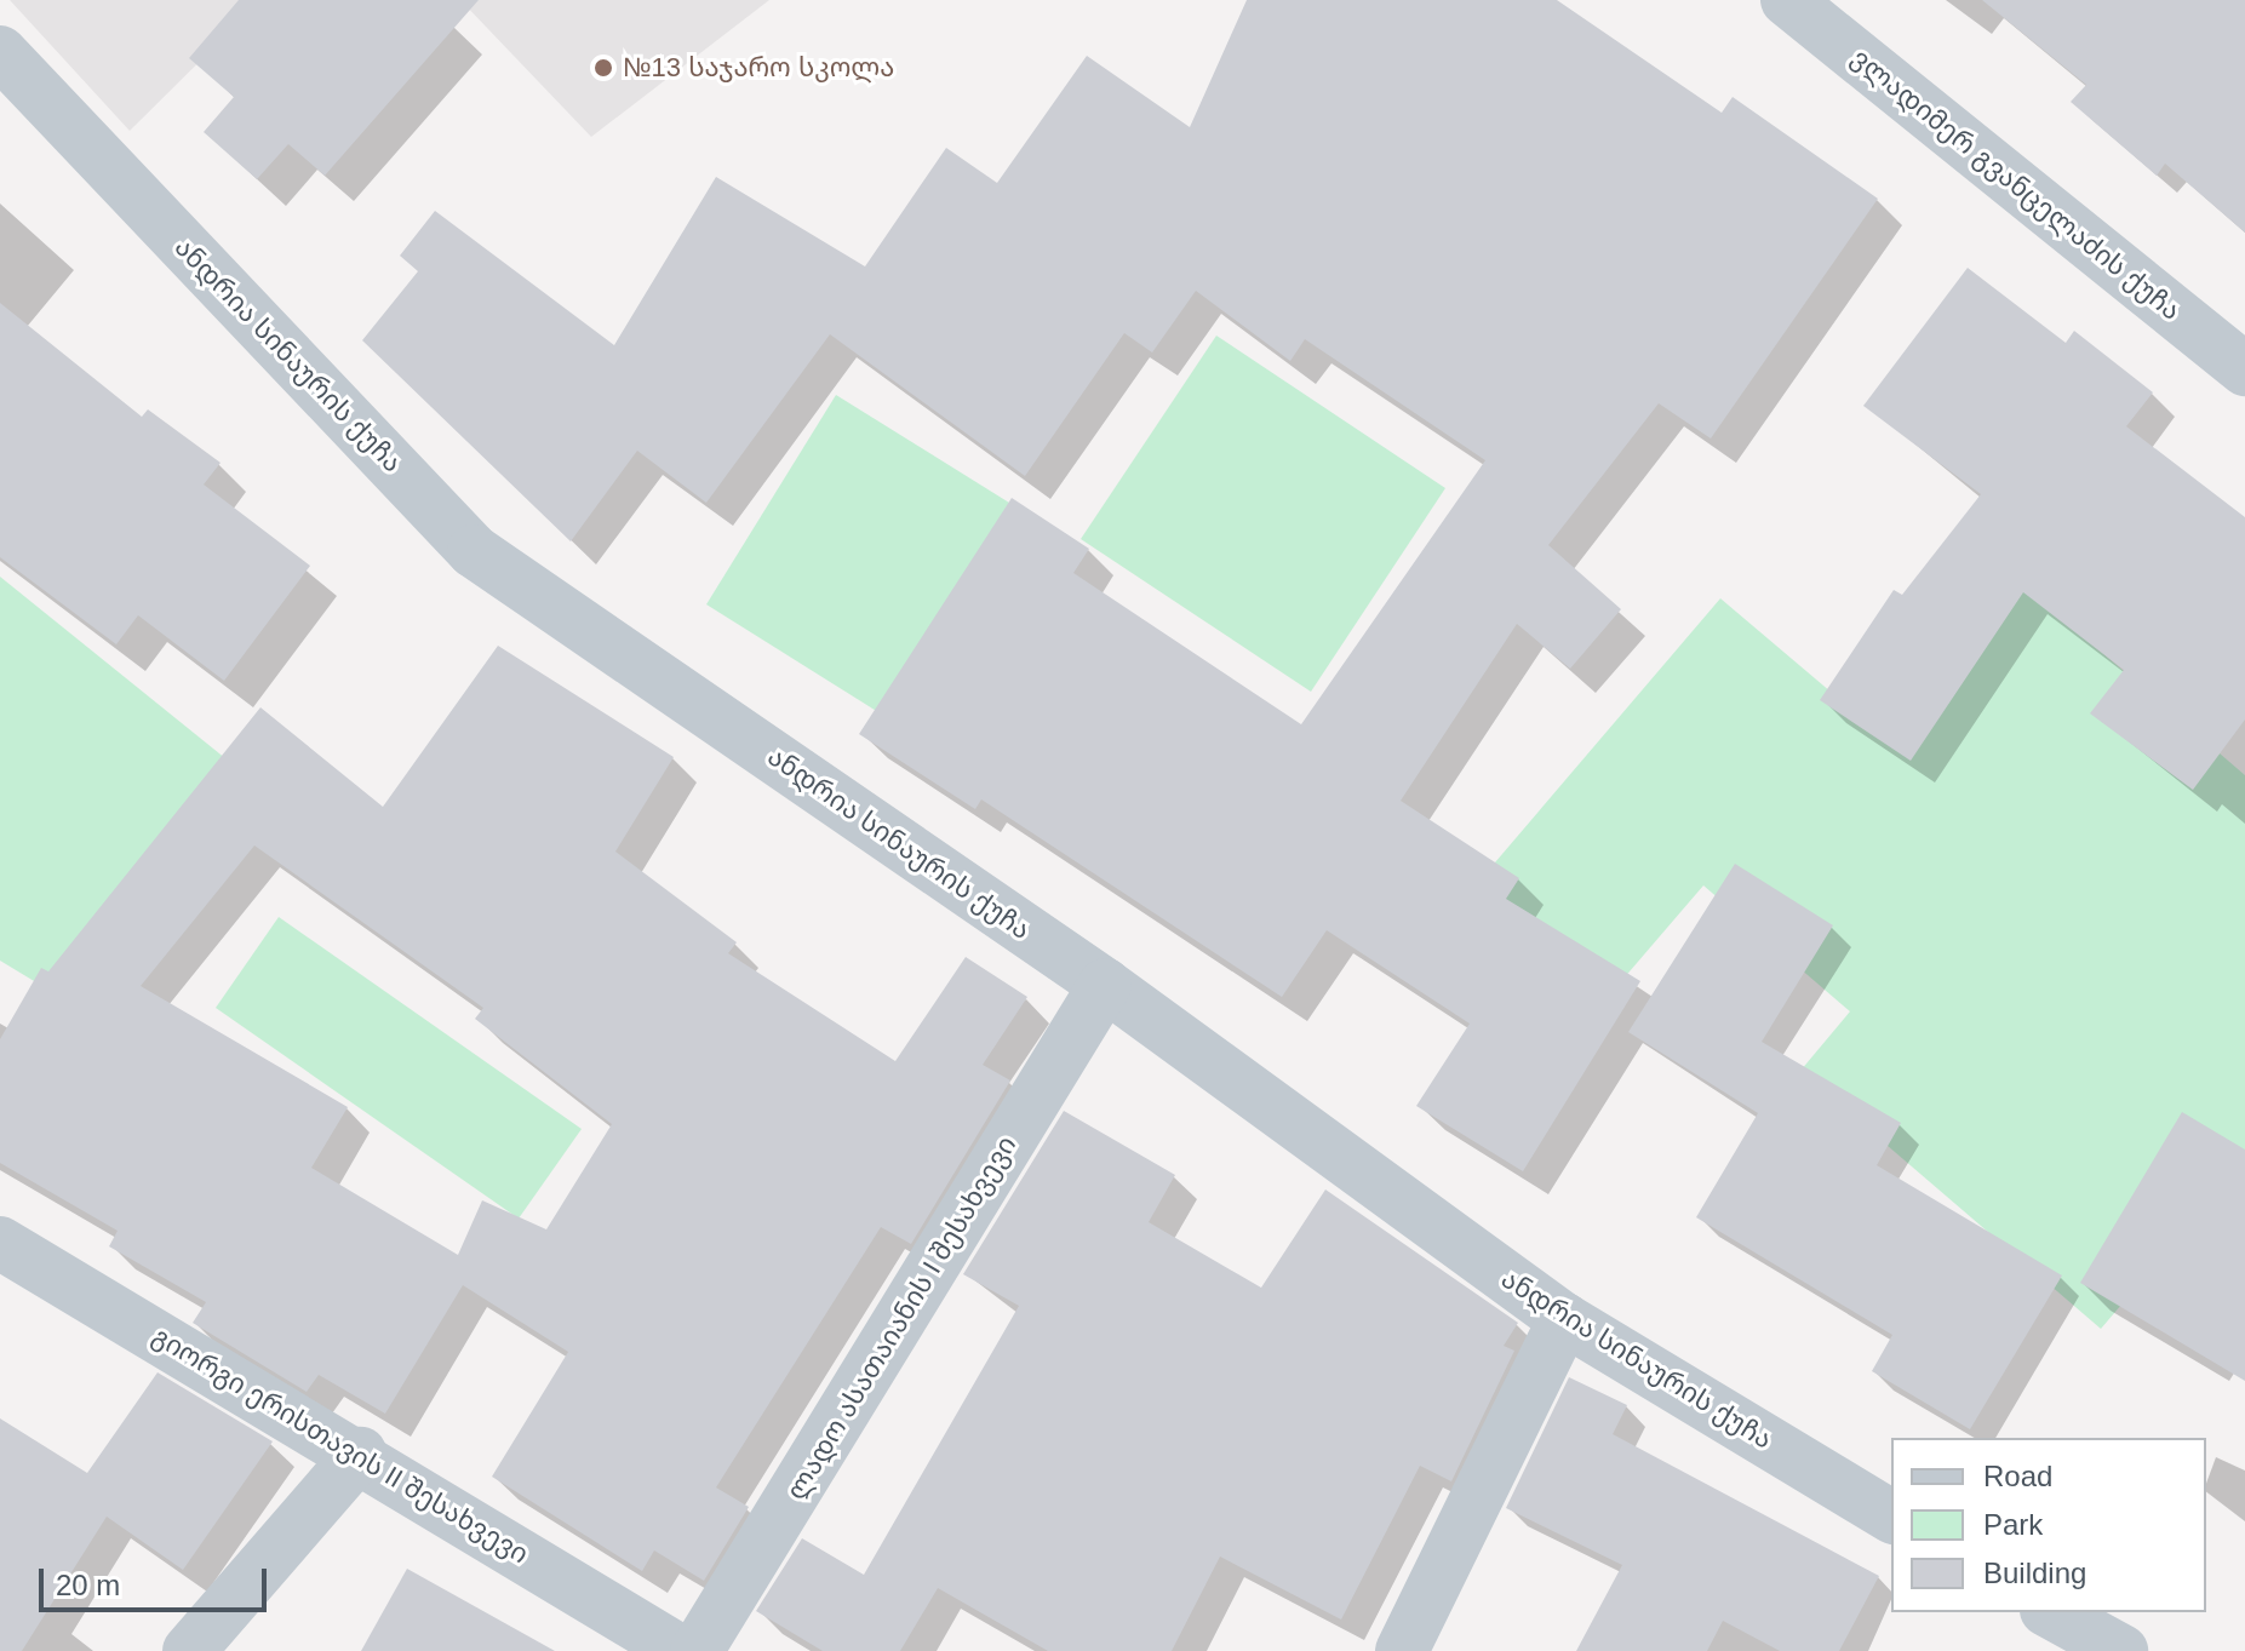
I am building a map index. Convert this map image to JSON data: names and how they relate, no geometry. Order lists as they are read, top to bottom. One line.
{"streets":{"street":["ვლადიმერ გვანცელაძის ქუჩა","ანდრია სინაურის ქუჩა","ლადო ასათაიანის I შესახვევი","გიორგი ერისთავის II შესახვევი"]},"crossings":[["ანდრია სინაურის ქუჩა","ლადო ასათაიანის I შესახვევი"]],"places":["№13 საჯარო სკოლა"],"legend":["Road","Park","Building"],"scale_bar":"20 m"}
